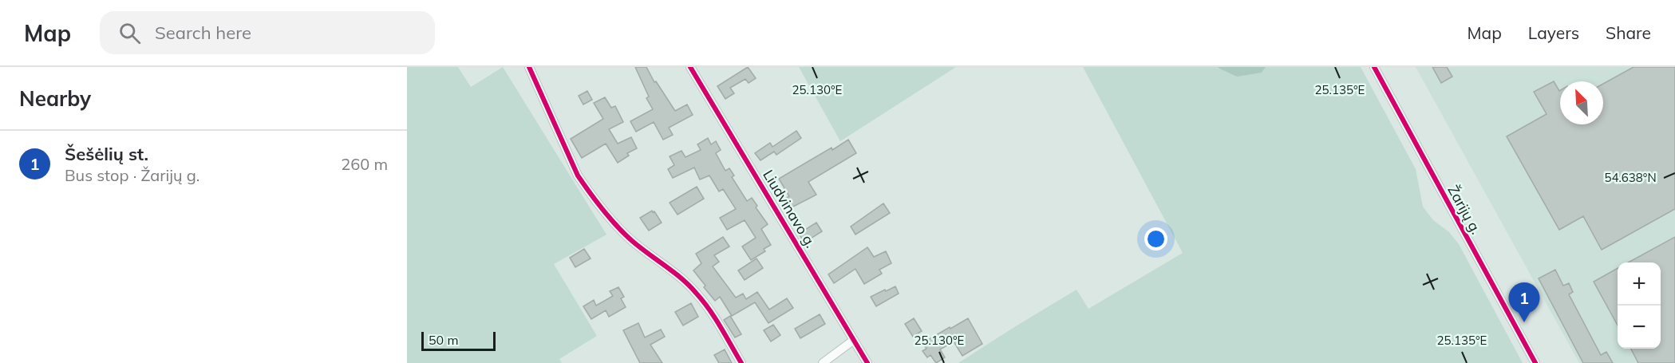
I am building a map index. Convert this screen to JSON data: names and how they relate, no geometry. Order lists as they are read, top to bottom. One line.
{"streets":{"street":["Liudvinavo g.","Žarijų g."]},"scale_bar":"50 m","north":"top left","page":{"header":"Map","search":"Search here","nav":["Map","Layers","Share"],"heading":"Nearby","list":[{"mark":"1","name":"Šešėlių st.","note":"Bus stop · Žarijų g.","value":"260 m"}],"map_buttons":["+","−"],"pins":"1","scale":"50 m"},"coordinates":["25.130°E","25.135°E","54.638°N"]}
